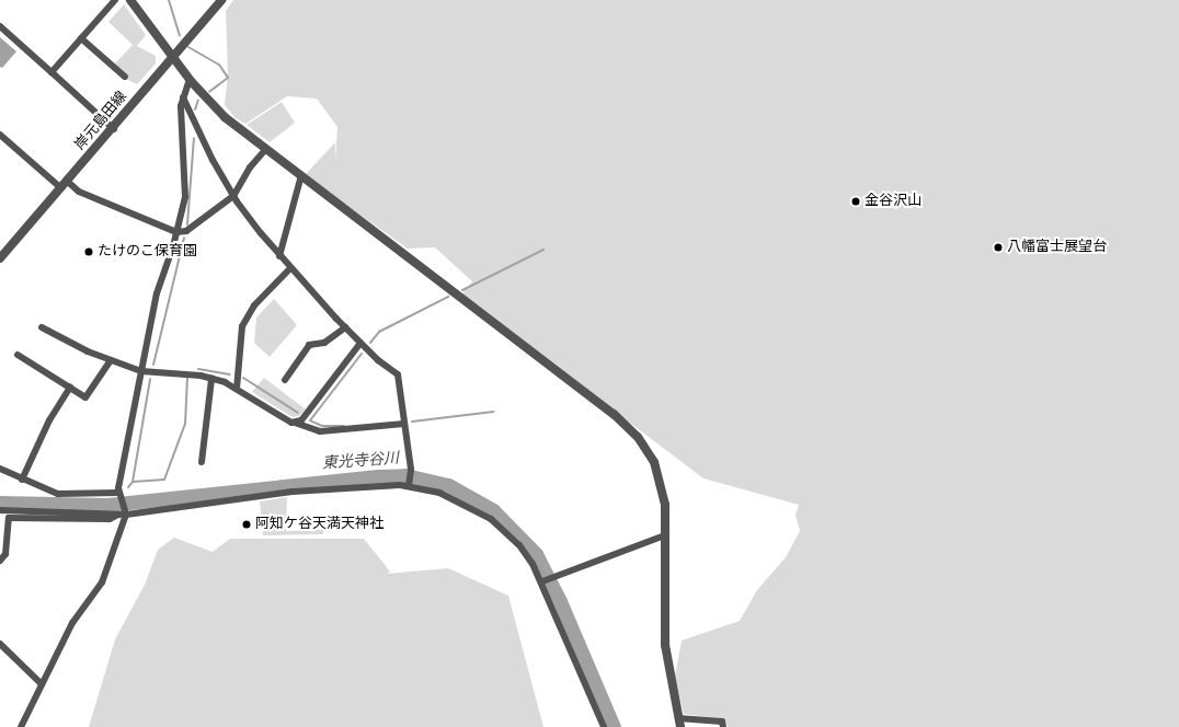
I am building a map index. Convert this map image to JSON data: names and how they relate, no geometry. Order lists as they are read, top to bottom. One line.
{"streets":{"street":["岸元島田線"]},"water":["東光寺谷川"],"places":["金谷沢山","八幡富士展望台","たけのこ保育園","阿知ケ谷天満天神社"]}
